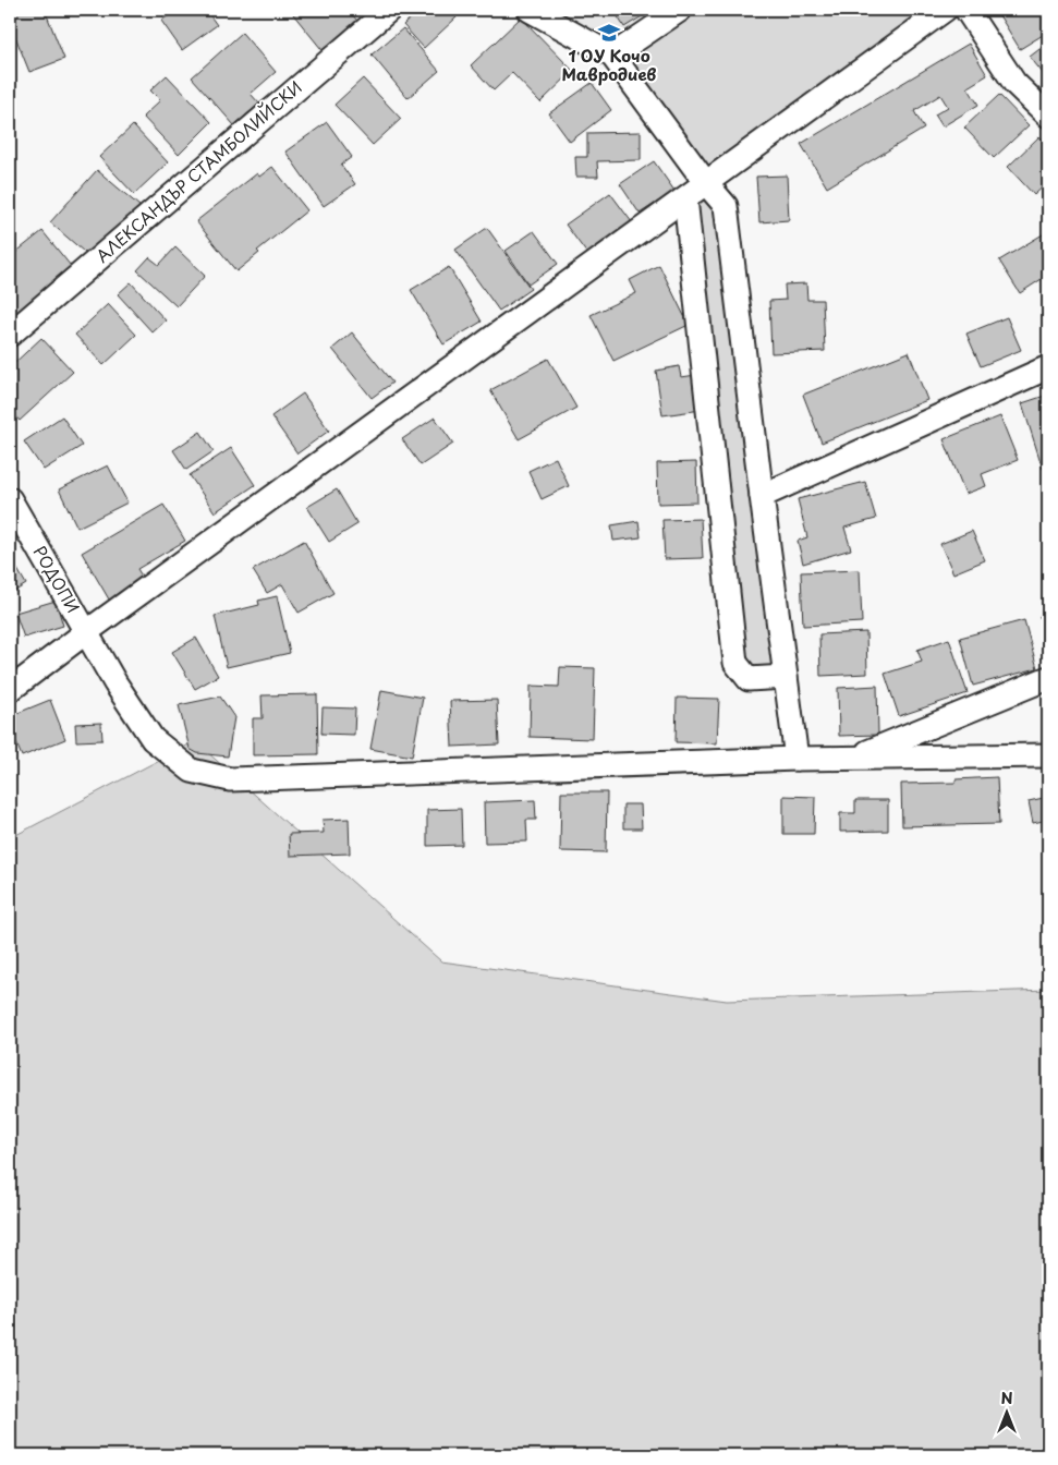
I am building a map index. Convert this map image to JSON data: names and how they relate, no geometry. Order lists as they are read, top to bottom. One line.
{"streets":{"street":["АЛЕКСАНДЪР СТАМБОЛИЙСКИ","РОДОПИ"]},"places":{"school or university":["1 ОУ Кочо Мавродиев"]},"north":"top"}
